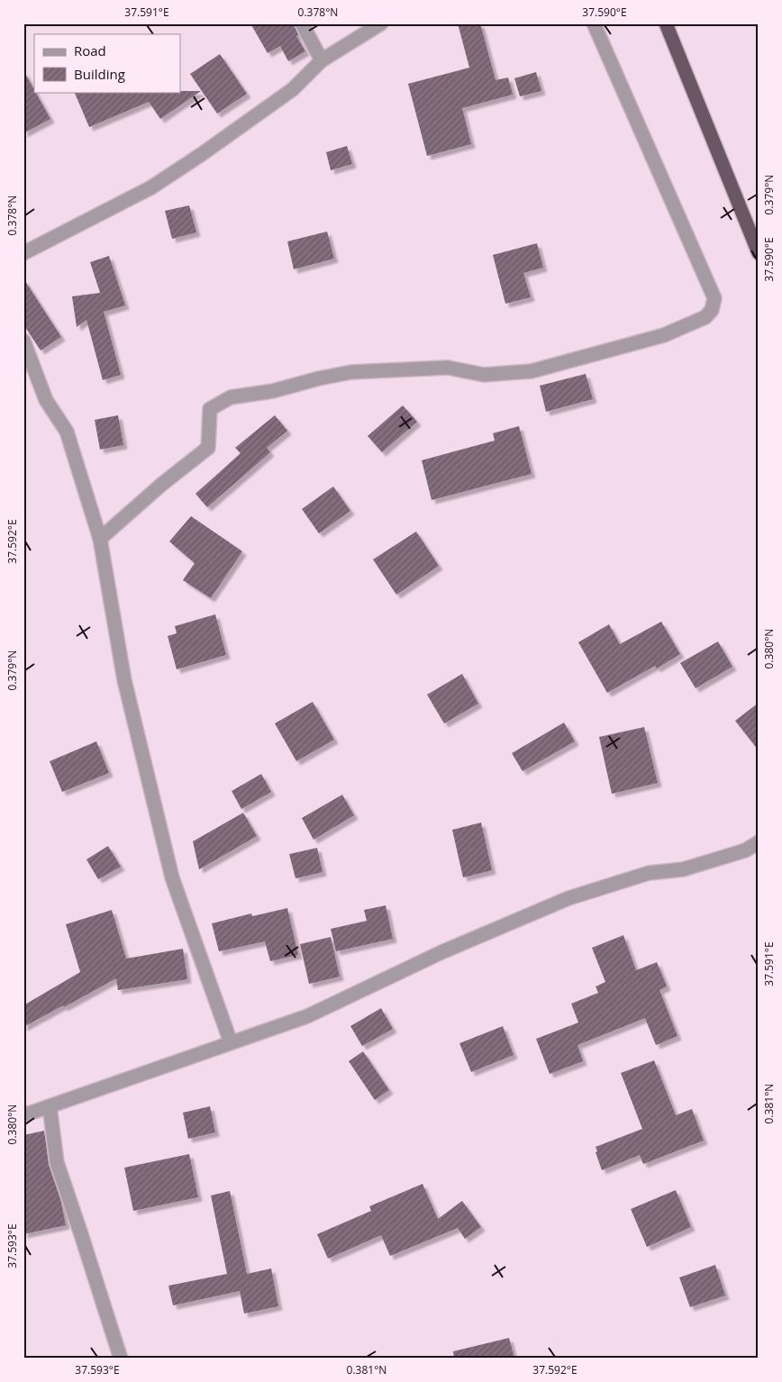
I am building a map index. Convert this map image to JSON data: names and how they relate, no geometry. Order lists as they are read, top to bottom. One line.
{"legend":["Road","Building"],"coordinates":["37.591°E","0.378°N","37.590°E","0.379°N","37.592°E","0.380°N","0.381°N","37.593°E"]}
